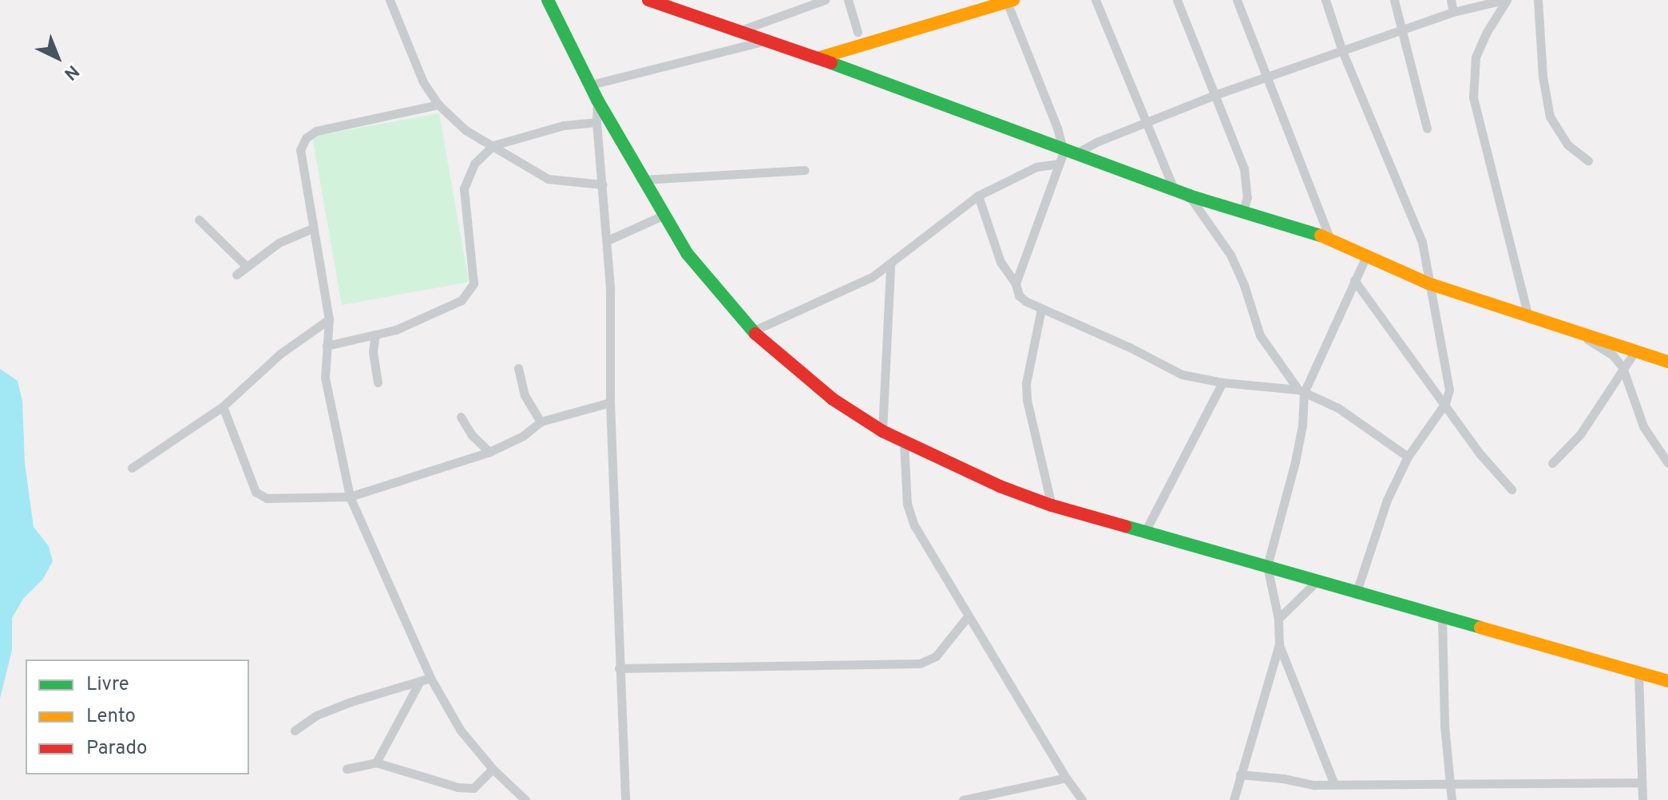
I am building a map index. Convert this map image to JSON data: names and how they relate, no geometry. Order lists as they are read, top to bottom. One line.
{"legend":["Livre","Lento","Parado"],"north":"bottom right"}
